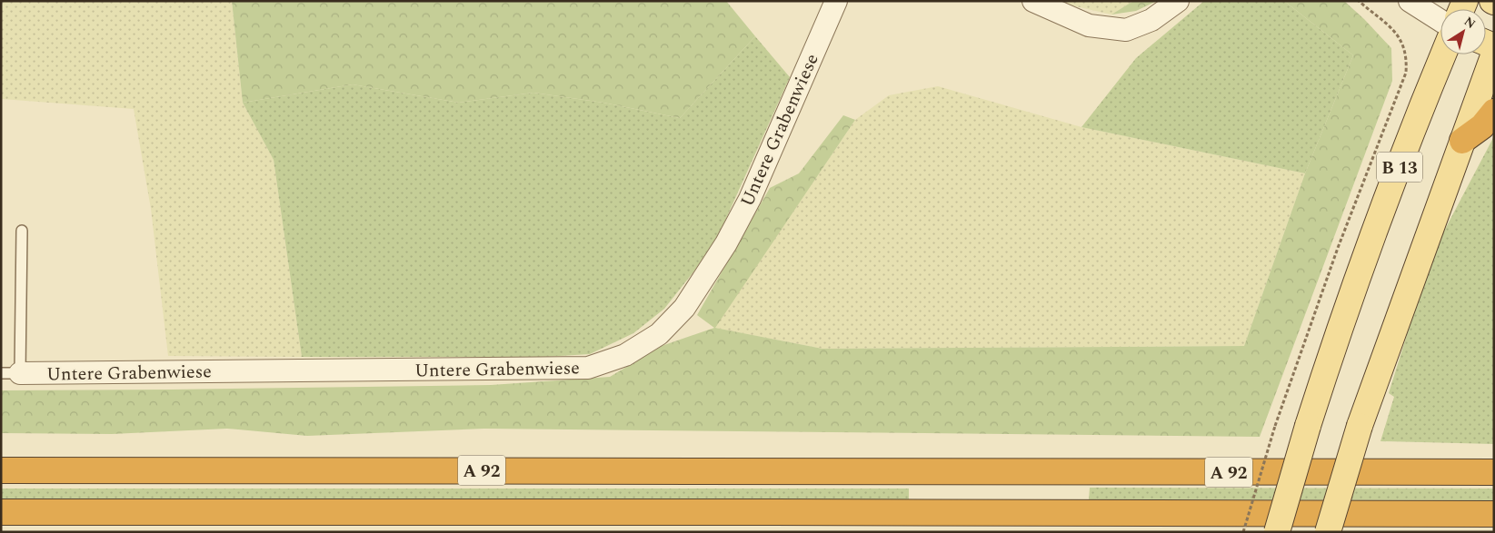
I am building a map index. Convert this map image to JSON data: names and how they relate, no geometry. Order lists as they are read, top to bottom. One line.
{"streets":{"highway":["A 92"],"main road":["B 13"],"street":["Untere Grabenwiese"]},"north":"top right"}
